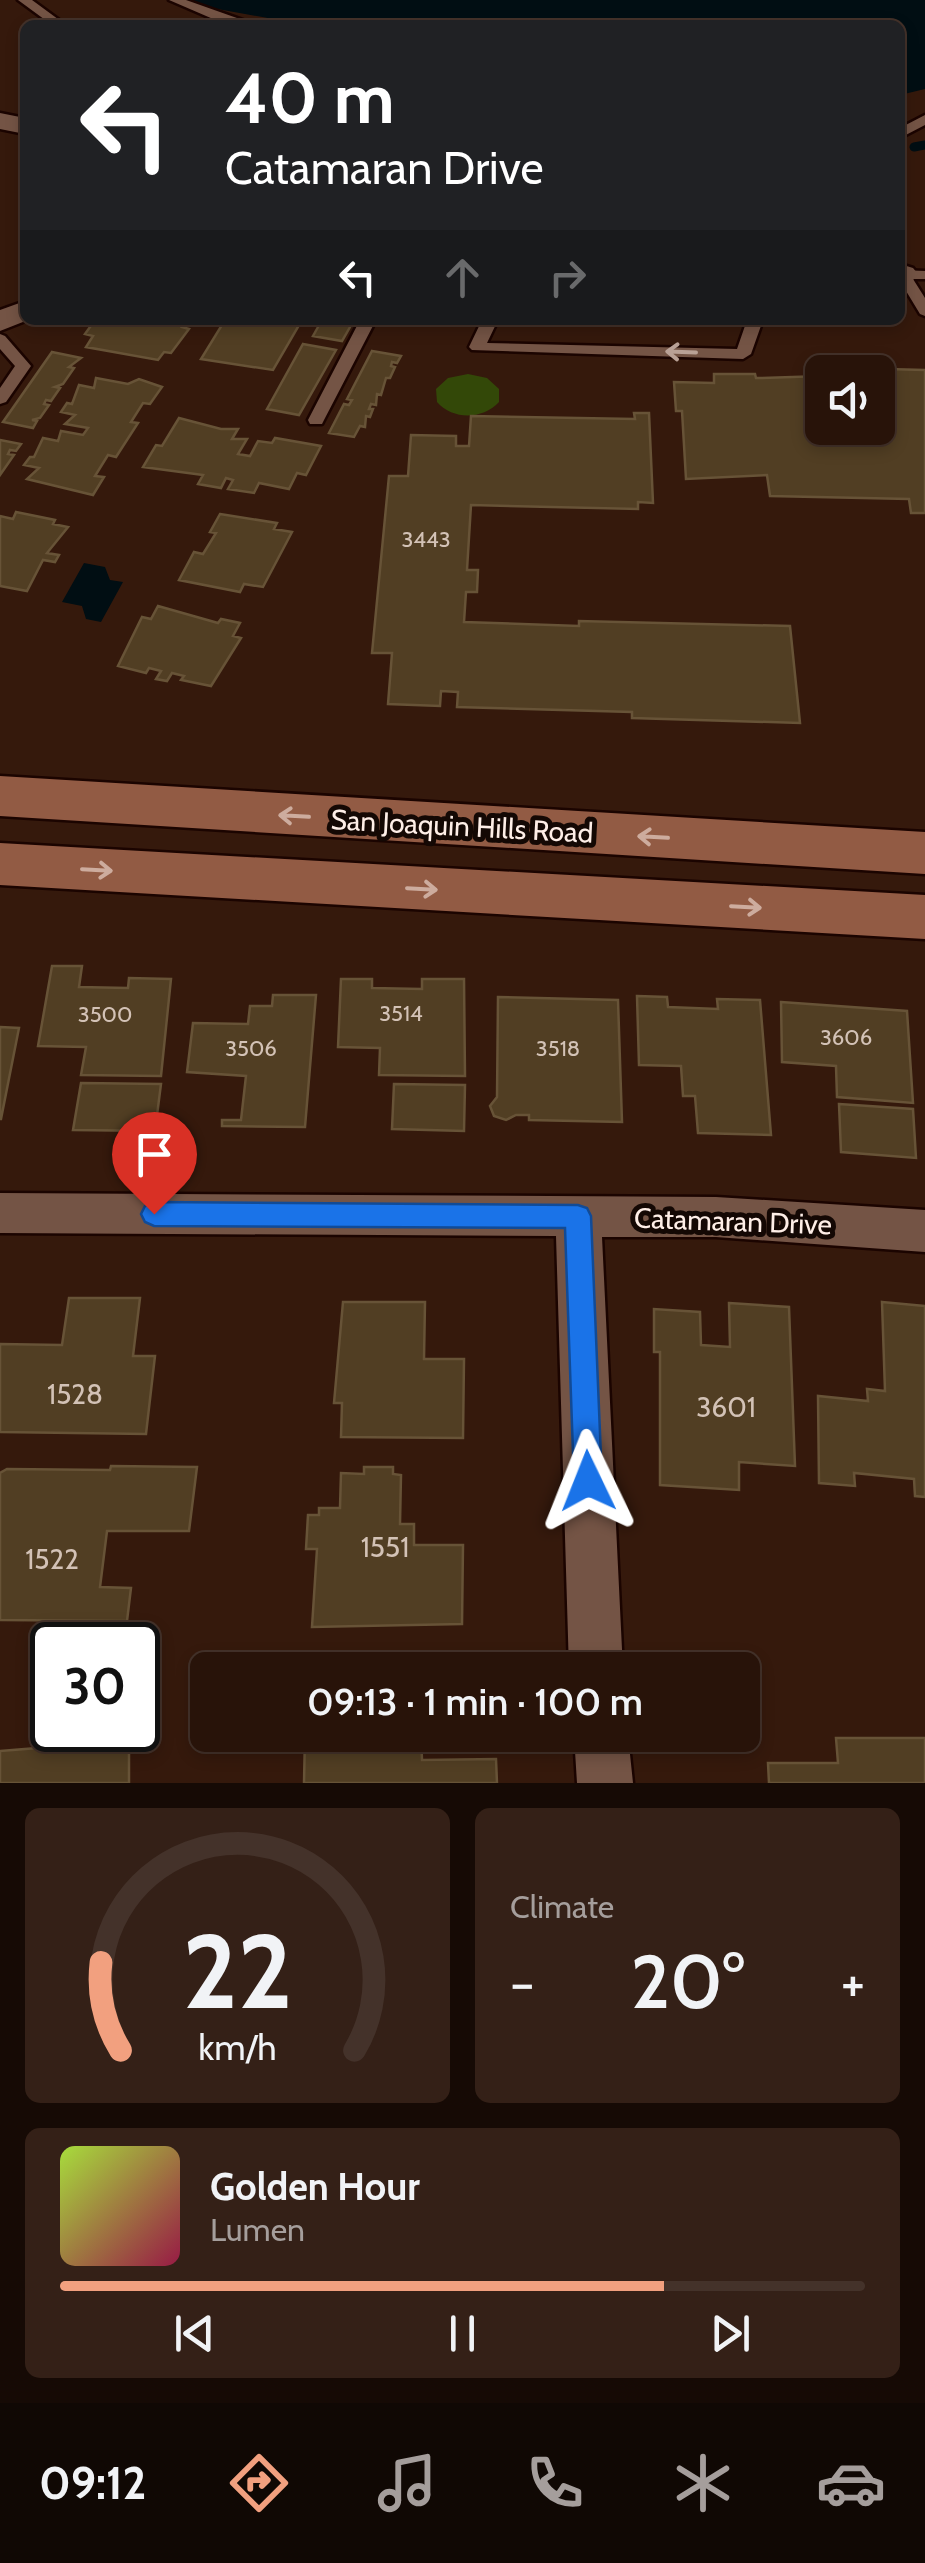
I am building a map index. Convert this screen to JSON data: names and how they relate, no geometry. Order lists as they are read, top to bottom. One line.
{"streets":{"main road":["San Joaquin Hills Road"],"street":["Catamaran Drive"]},"house_numbers":["3443","3514","3500","3606","3506","3518","1528","3601","1551","1522"],"page":{"turn":["40 m","Catamaran Drive"],"limit":"30","trip":"09:13 · 1 min · 100 m","tile":"Climate","heat":["−","20°","+"],"song":["Golden Hour","Lumen"],"tabs":"09:12","gauge":["22","km/h"]}}
